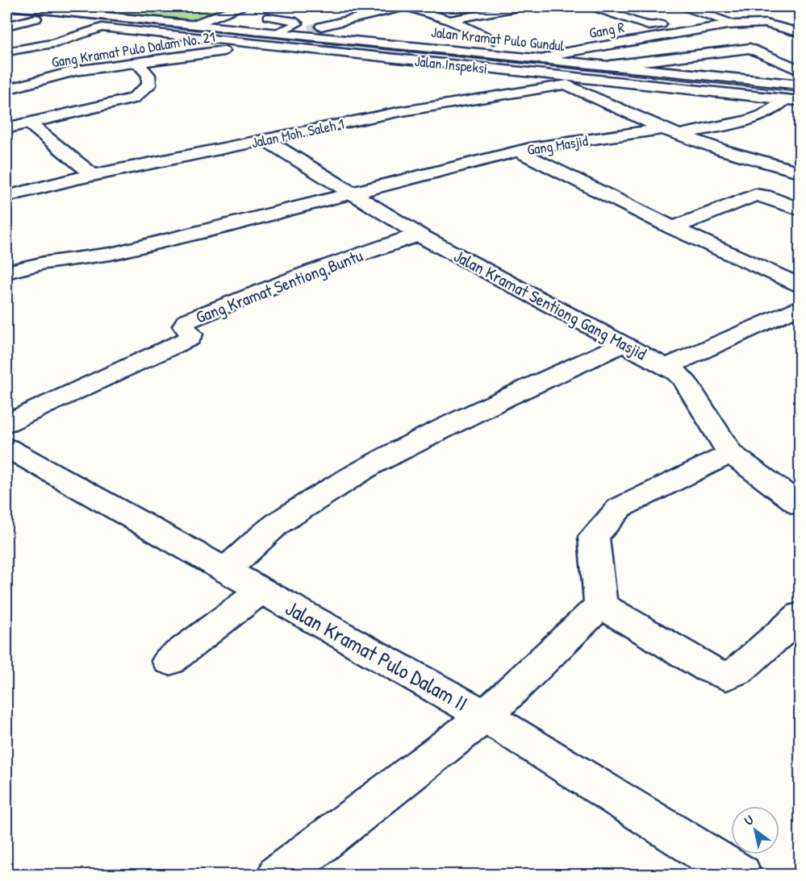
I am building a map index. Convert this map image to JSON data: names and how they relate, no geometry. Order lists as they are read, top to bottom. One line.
{"streets":{"street":["Gang R","Jalan Kramat Pulo Gundul","Gang Kramat Pulo Dalam No. 21","Jalan Inspeksi","Jalan Moh. Saleh 1","Gang Masjid","Gang Kramat Sentiong Buntu","Jalan Kramat Sentiong Gang Masjid","Jalan Kramat Pulo Dalam II"]},"crossings":[["Gang R","Jalan Kramat Pulo Gundul"],["Gang Kramat Pulo Dalam No. 21","Jalan Inspeksi"],["Jalan Inspeksi","Jalan Moh. Saleh 1"],["Jalan Moh. Saleh 1","Jalan Kramat Sentiong Gang Masjid"],["Gang Masjid","Jalan Kramat Sentiong Gang Masjid"],["Gang Kramat Sentiong Buntu","Jalan Kramat Sentiong Gang Masjid"]],"north":"top left"}
